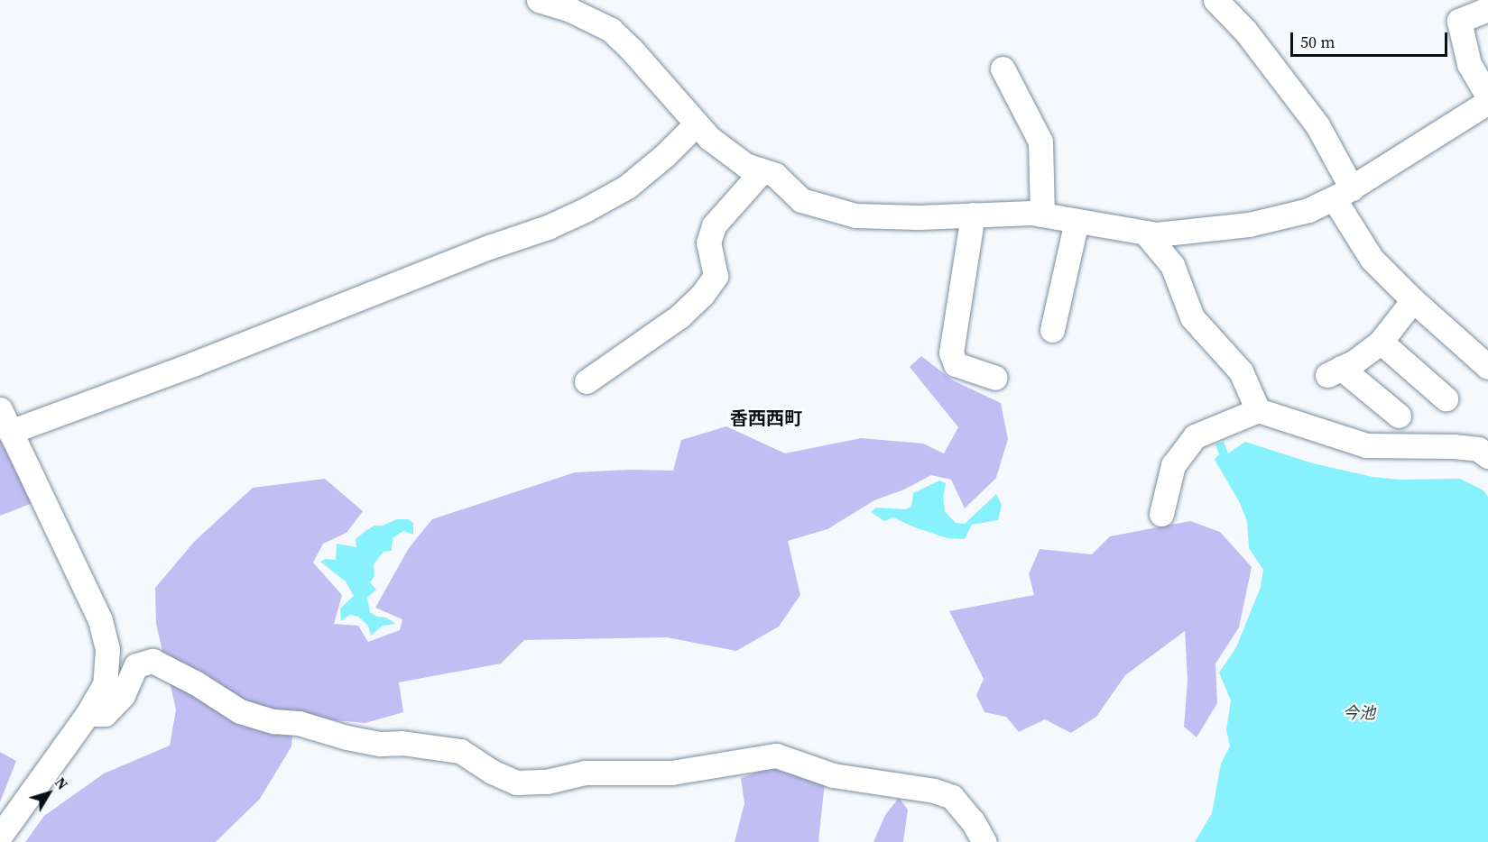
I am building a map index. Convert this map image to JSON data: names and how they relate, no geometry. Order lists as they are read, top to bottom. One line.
{"districts":["香西西町"],"water":["今池"],"scale_bar":"50 m","north":"top right"}
